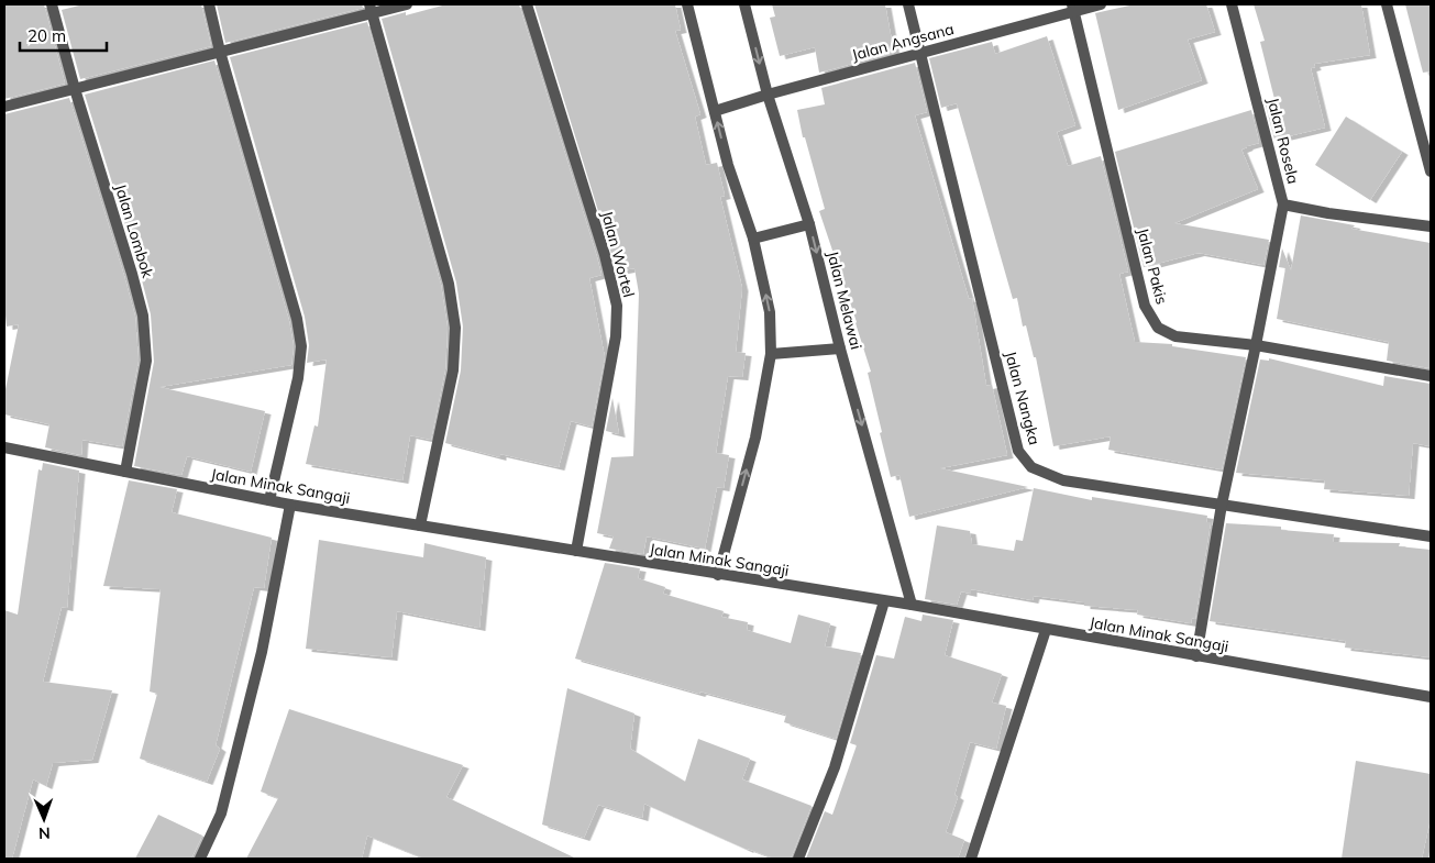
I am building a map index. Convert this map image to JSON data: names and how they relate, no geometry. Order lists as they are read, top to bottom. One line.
{"streets":{"street":["Jalan Angsana","Jalan Rosela","Jalan Lombok","Jalan Wortel","Jalan Pakis","Jalan Melawai","Jalan Nangka","Jalan Minak Sangaji"]},"crossings":[["Jalan Angsana","Jalan Pakis"],["Jalan Angsana","Jalan Melawai"],["Jalan Angsana","Jalan Nangka"],["Jalan Lombok","Jalan Minak Sangaji"],["Jalan Wortel","Jalan Minak Sangaji"],["Jalan Melawai","Jalan Minak Sangaji"]],"scale_bar":"20 m","north":"bottom"}
